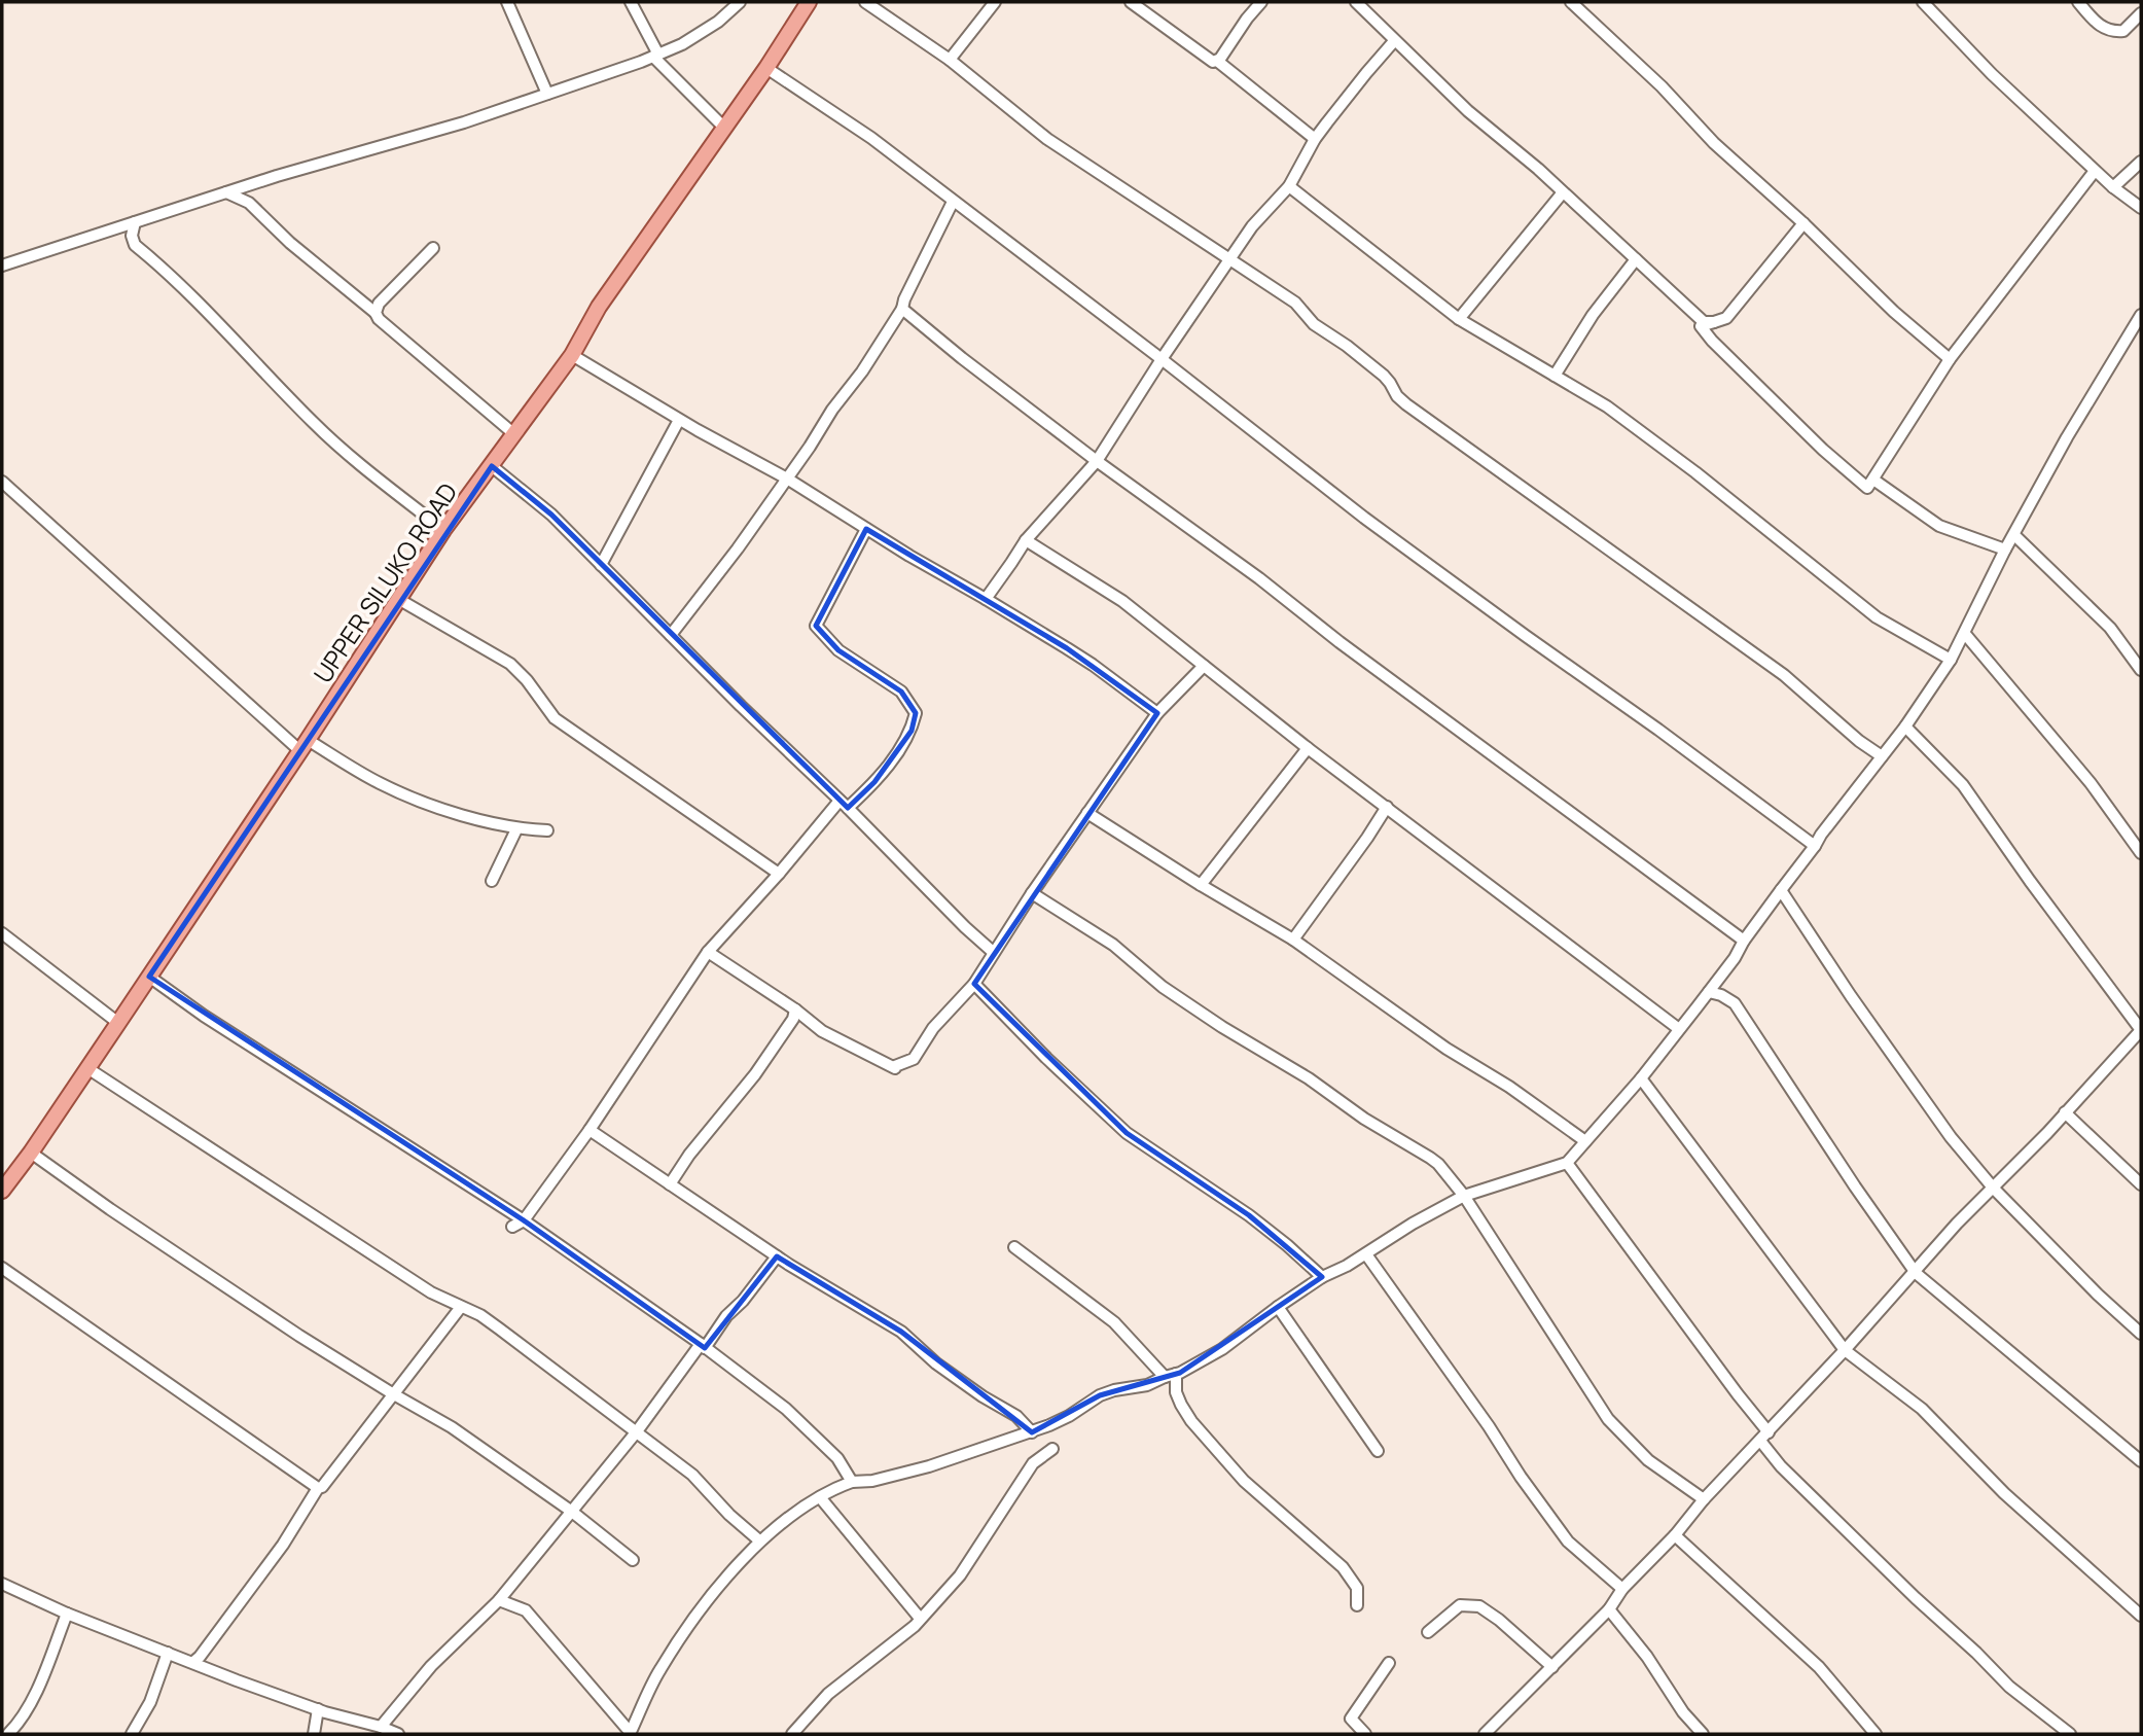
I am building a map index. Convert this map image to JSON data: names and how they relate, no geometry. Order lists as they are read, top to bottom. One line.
{"streets":{"main road":["UPPER SILUKO ROAD"]}}
